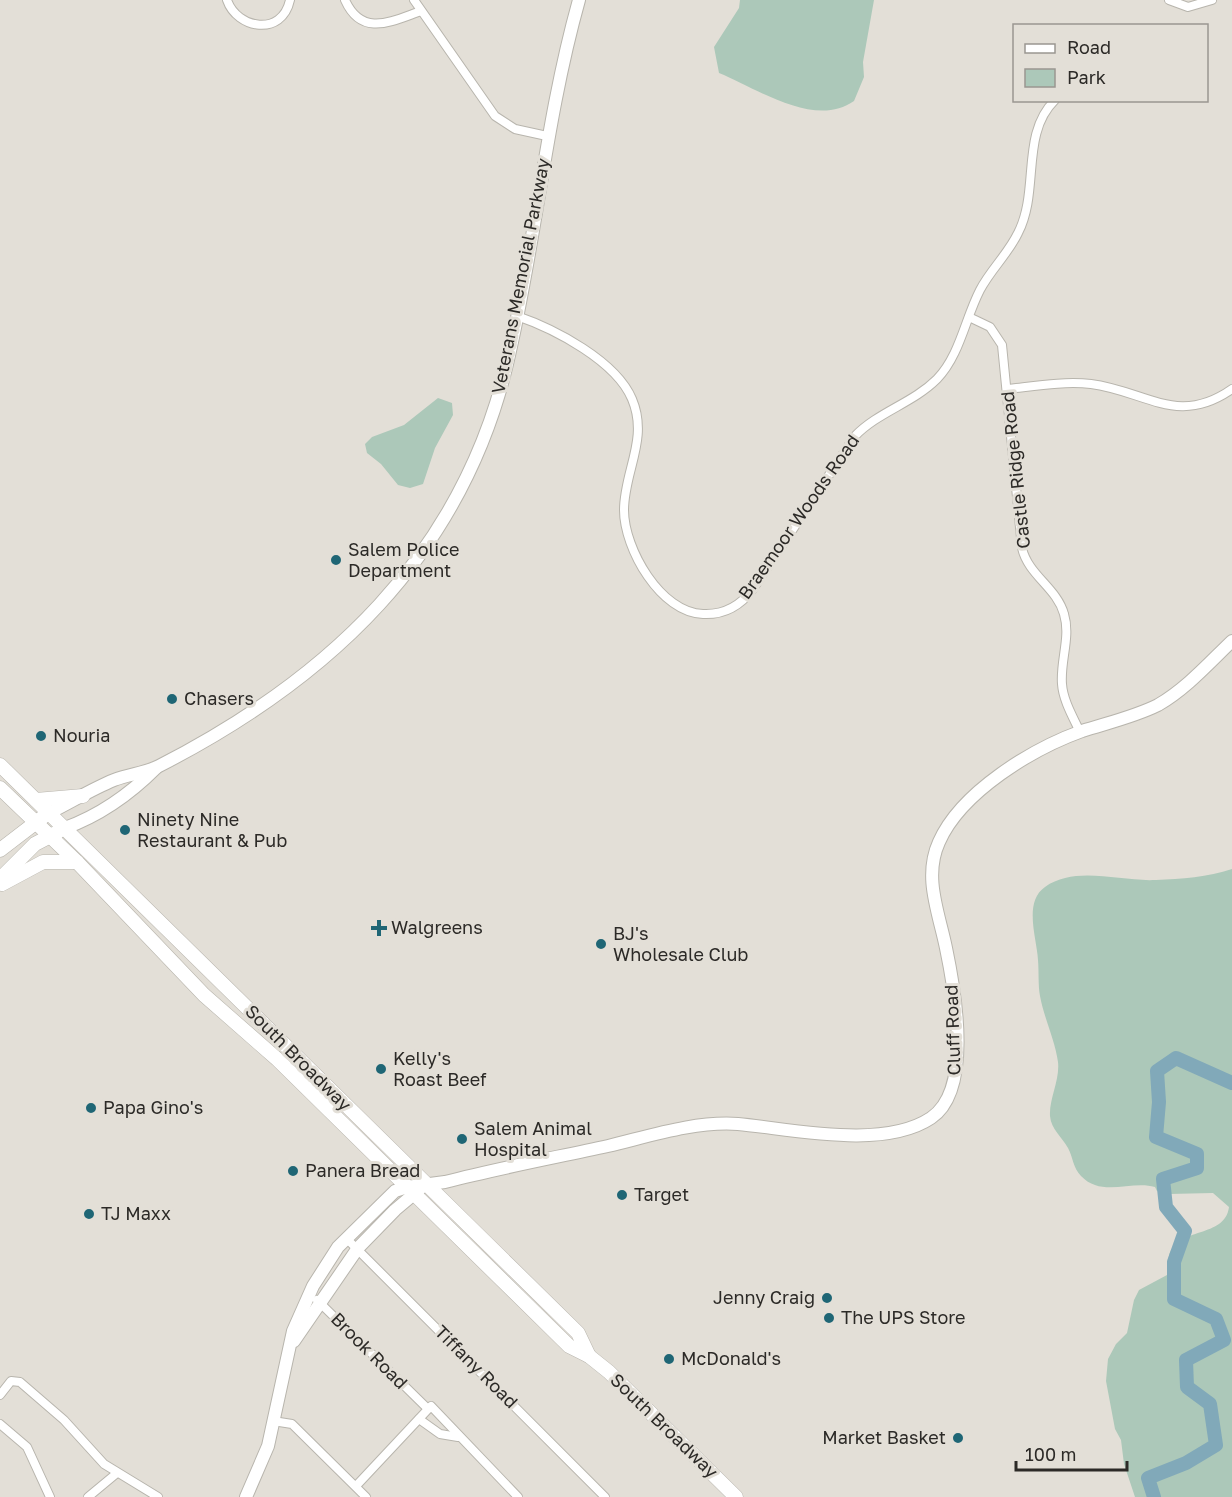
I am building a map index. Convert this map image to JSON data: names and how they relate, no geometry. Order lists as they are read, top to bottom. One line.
{"streets":{"main road":["South Broadway"],"street":["Veterans Memorial Parkway","Castle Ridge Road","Braemoor Woods Road","Cluff Road","Brook Road","Tiffany Road"]},"crossings":[["Veterans Memorial Parkway","Braemoor Woods Road"],["Veterans Memorial Parkway","South Broadway"],["Castle Ridge Road","Braemoor Woods Road"],["Castle Ridge Road","Cluff Road"],["Cluff Road","South Broadway"]],"places":{"other":["Salem Police Department","Chasers","Nouria","Ninety Nine Restaurant & Pub","BJ's Wholesale Club","Kelly's Roast Beef","Papa Gino's","Salem Animal Hospital","Panera Bread","Target","TJ Maxx","Jenny Craig","The UPS Store","McDonald's","Market Basket"],"health":["Walgreens"]},"legend":["Road","Park"],"scale_bar":"100 m"}
